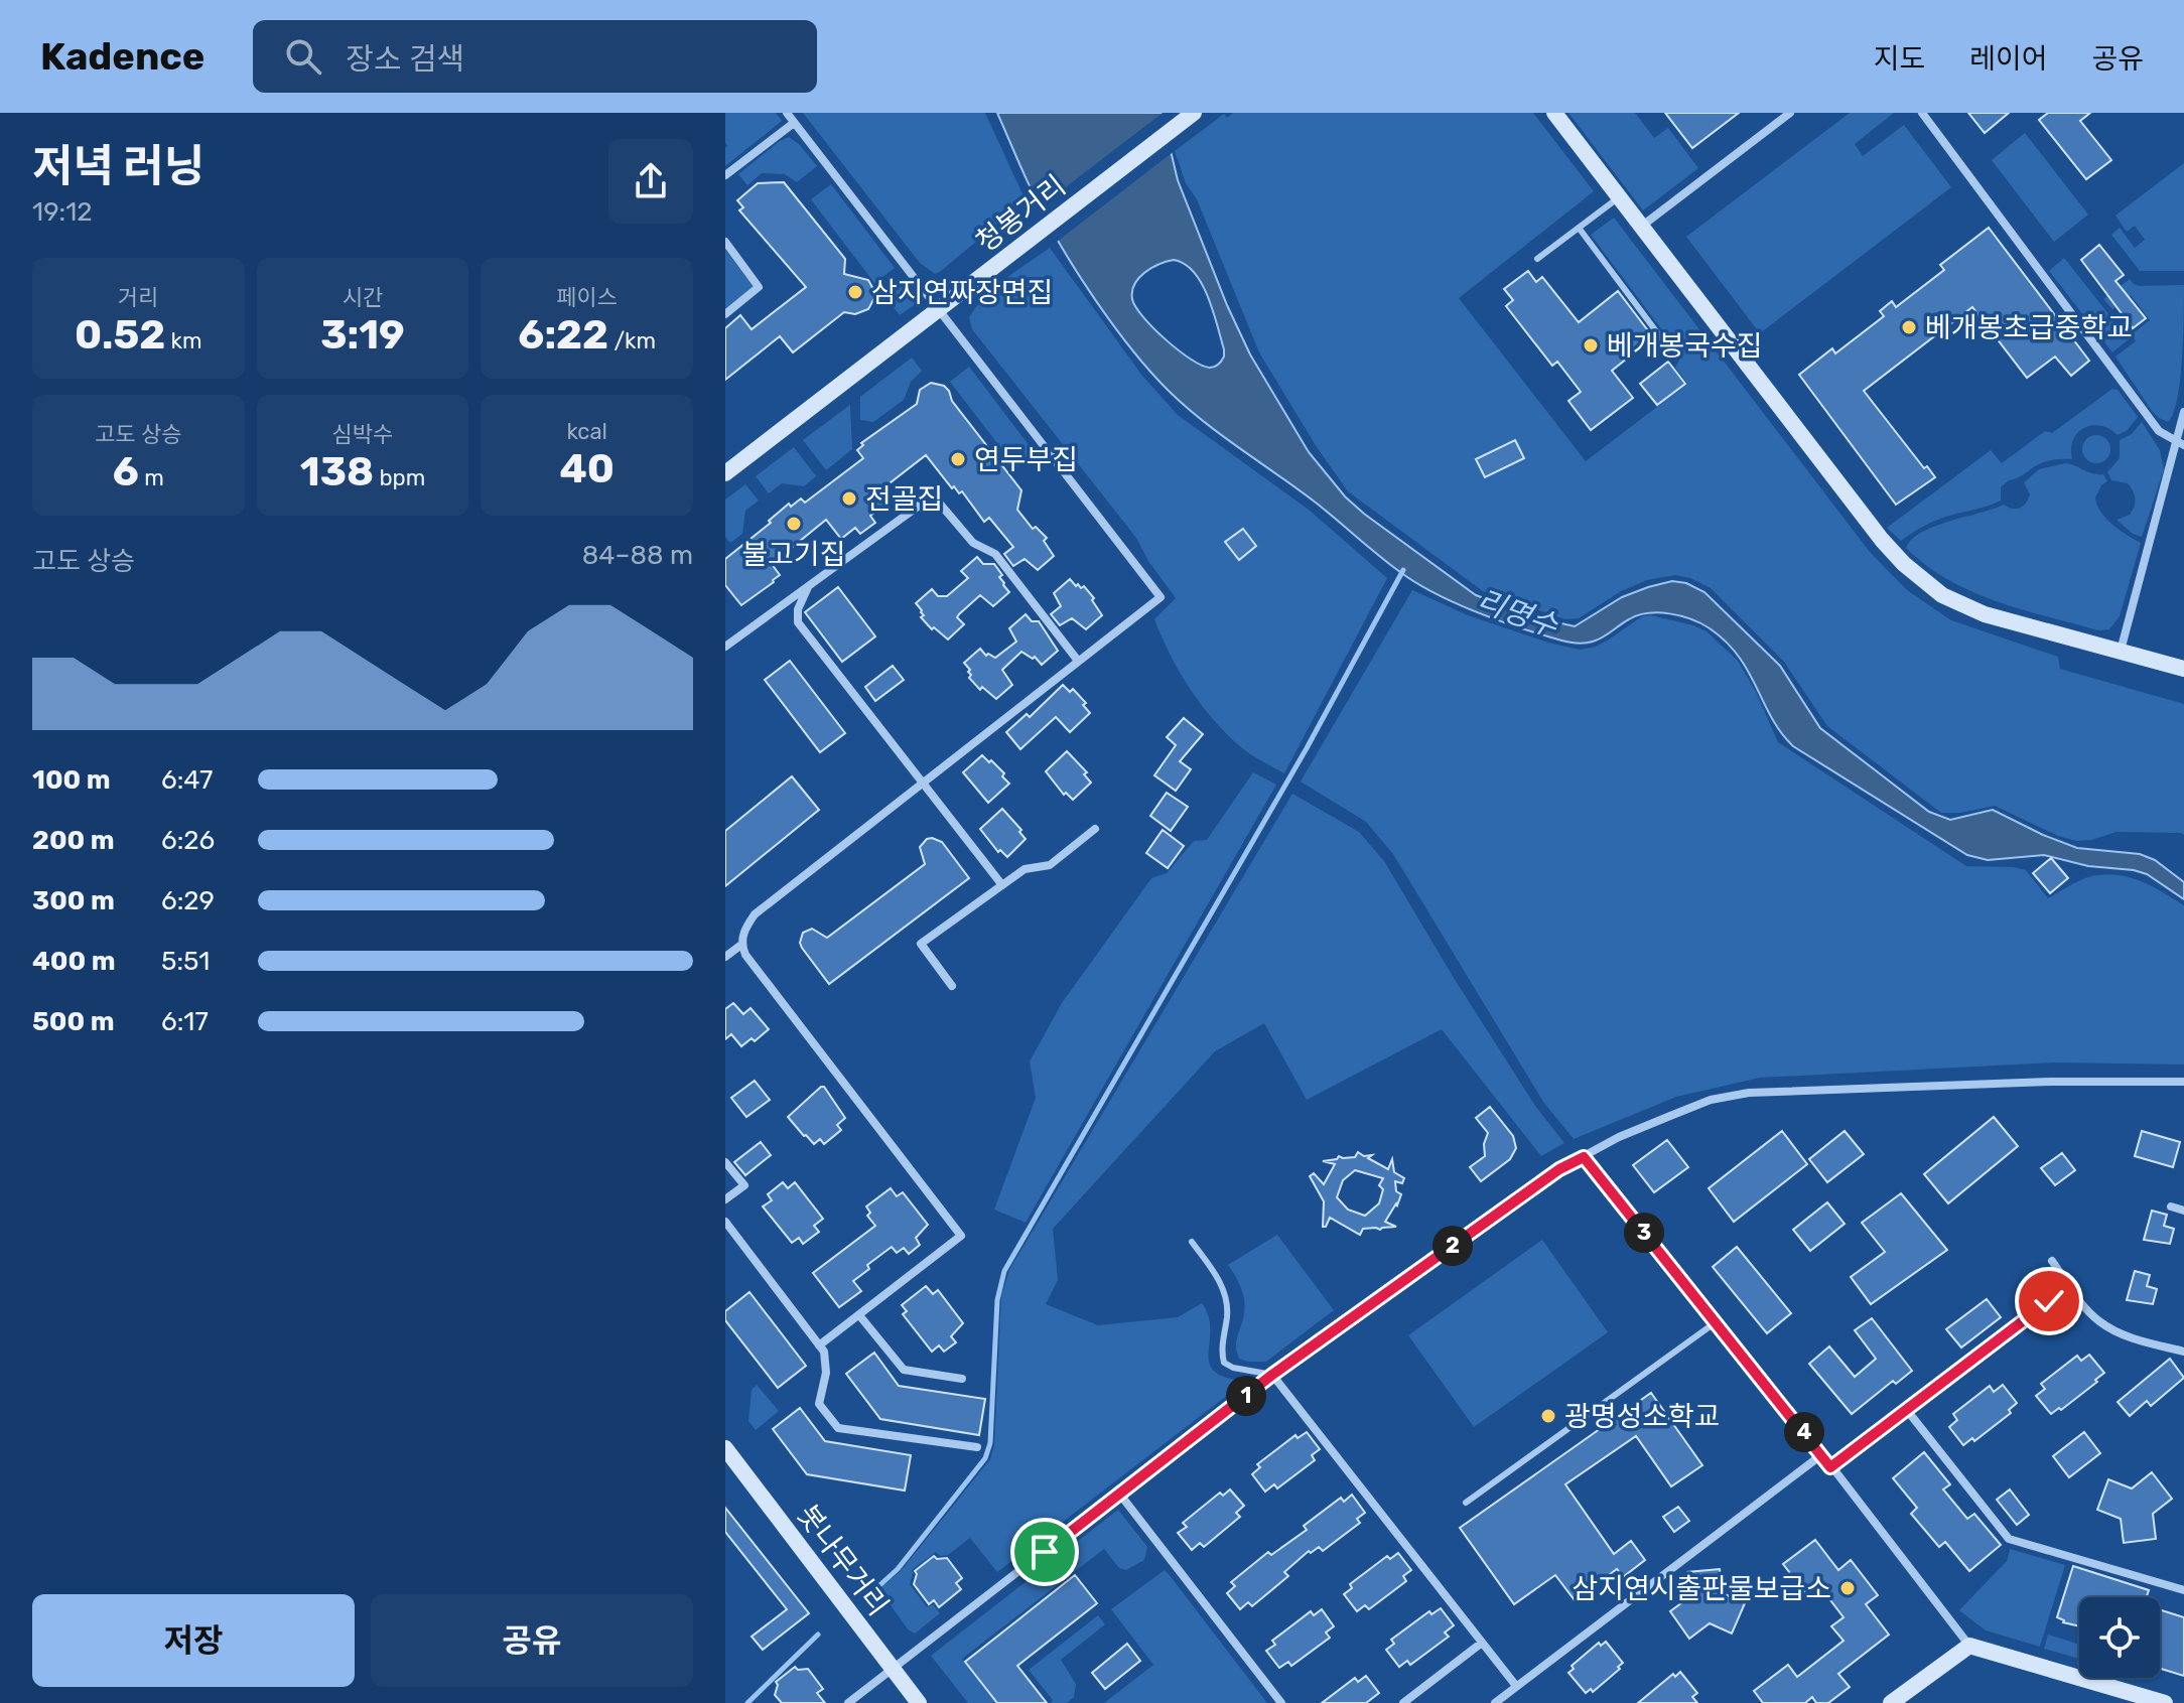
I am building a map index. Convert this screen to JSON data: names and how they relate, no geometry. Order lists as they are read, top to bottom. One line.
{"streets":{"street":["청봉거리","봇나무거리"]},"water":["리명수"],"places":["삼지연짜장면집","베개봉초급중학교","베개봉국수집","연두부집","전골집","불고기집","광명성소학교","삼지연시출판물보급소"],"page":{"header":"Kadence","search":"장소 검색","nav":["지도","레이어","공유"],"heading":["저녁 러닝","19:12"],"stats":[["거리","0.52 km"],["시간","3:19"],["페이스","6:22 /km"],["고도 상승","6 m"],["심박수","138 bpm"],["kcal","40"]],"chart":["고도 상승","84–88 m"],"list":[{"name":"100 m","note":"6:47"},{"name":"200 m","note":"6:26"},{"name":"300 m","note":"6:29"},{"name":"400 m","note":"5:51"},{"name":"500 m","note":"6:17"}],"pins":["3","2","1","4"],"buttons":["저장","공유"]}}
